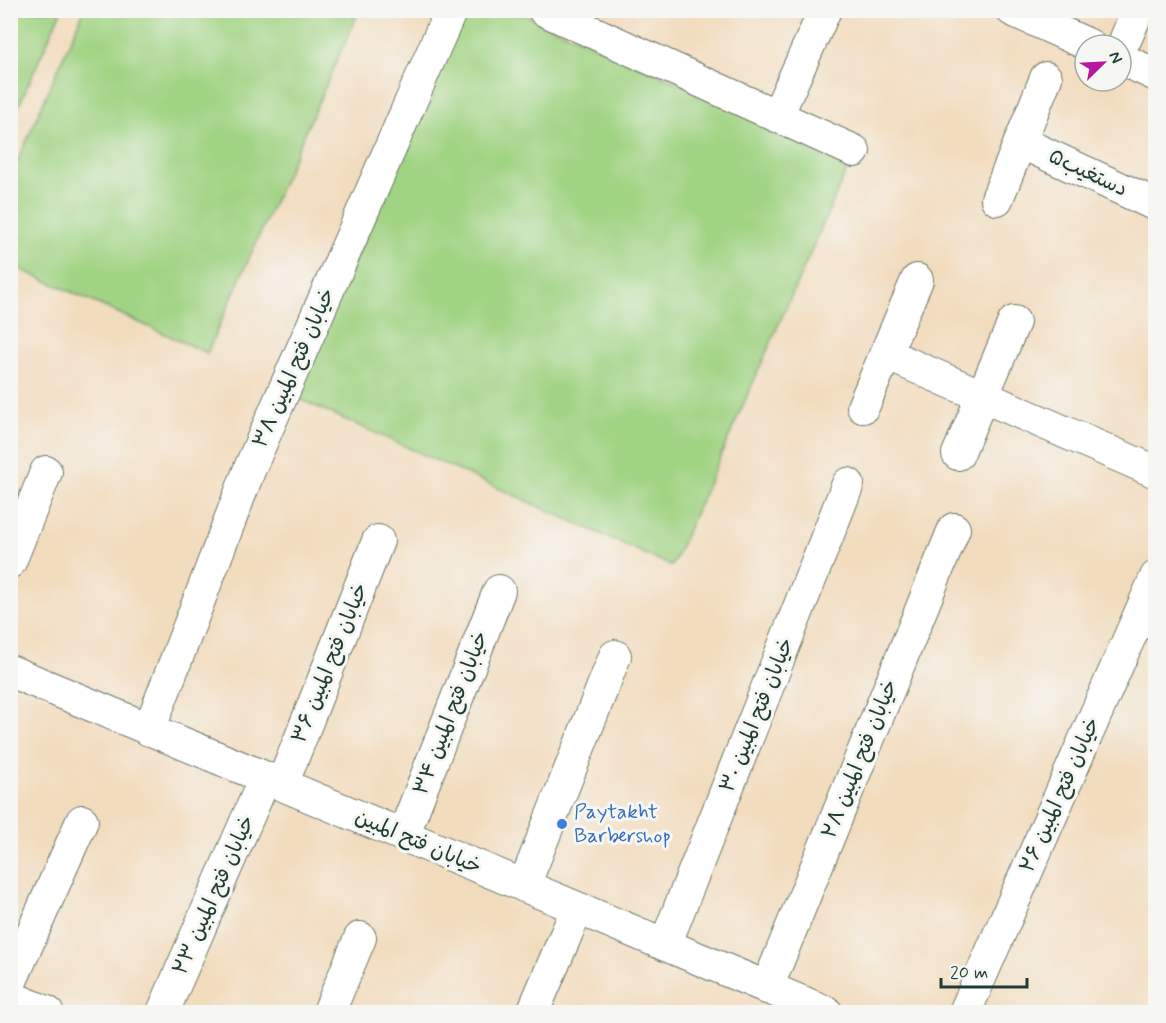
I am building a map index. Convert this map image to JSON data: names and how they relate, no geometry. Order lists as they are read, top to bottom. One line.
{"streets":{"street":["دستغیب۵","خیابان فتح المبین ۳۸","خیابان فتح المبین ۳۶","خیابان فتح المبین ۳۴","خیابان فتح المبین ۳۰","خیابان فتح المبین ۲۸","خیابان فتح المبین ۲۶","خیابان فتح المبین","خیابان فتح المبین ۲۳"]},"crossings":[["خیابان فتح المبین ۳۸","خیابان فتح المبین"],["خیابان فتح المبین ۳۶","خیابان فتح المبین"],["خیابان فتح المبین ۳۶","خیابان فتح المبین ۲۳"],["خیابان فتح المبین ۳۴","خیابان فتح المبین"],["خیابان فتح المبین ۳۰","خیابان فتح المبین"],["خیابان فتح المبین ۲۸","خیابان فتح المبین"],["خیابان فتح المبین","خیابان فتح المبین ۲۳"]],"places":["Paytakht Barbershop"],"scale_bar":"20 m","north":"top right"}
